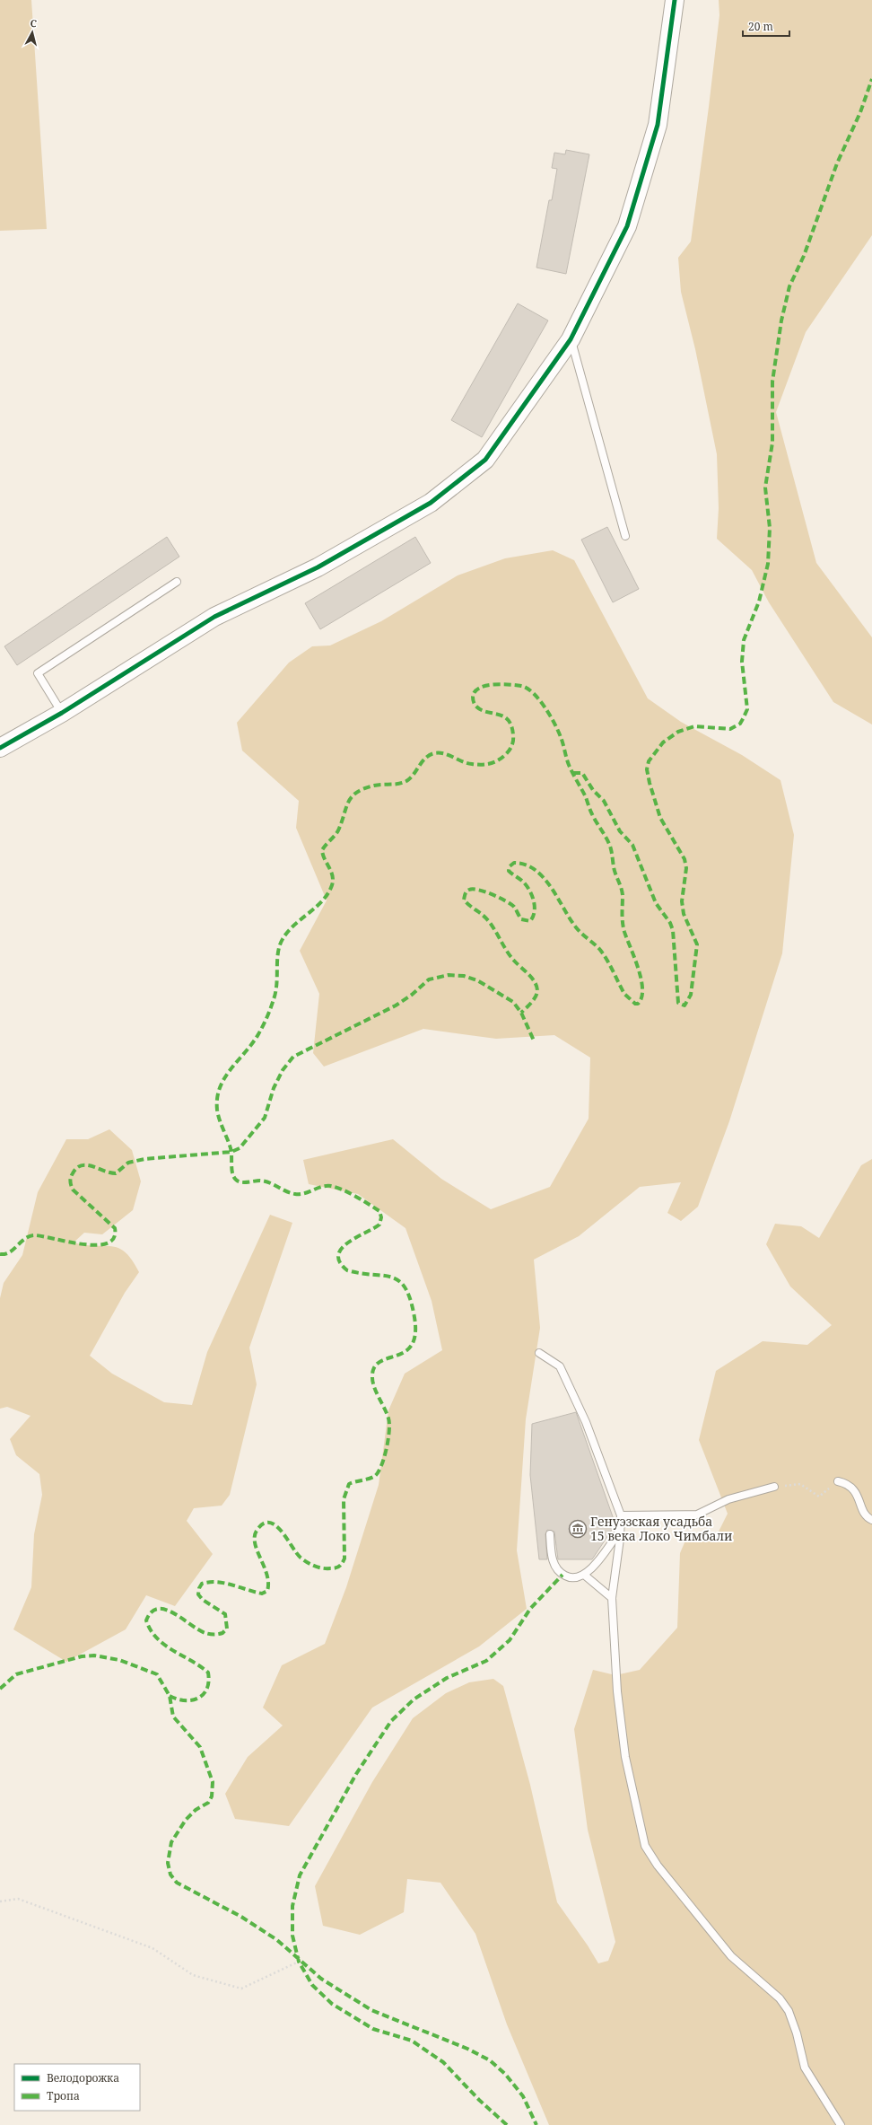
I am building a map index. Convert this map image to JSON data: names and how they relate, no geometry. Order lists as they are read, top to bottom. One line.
{"places":{"museum":["Генуэзская усадьба 15 века Локо Чимбали"]},"legend":["Велодорожка","Тропа"],"scale_bar":"20 m","north":"top"}
